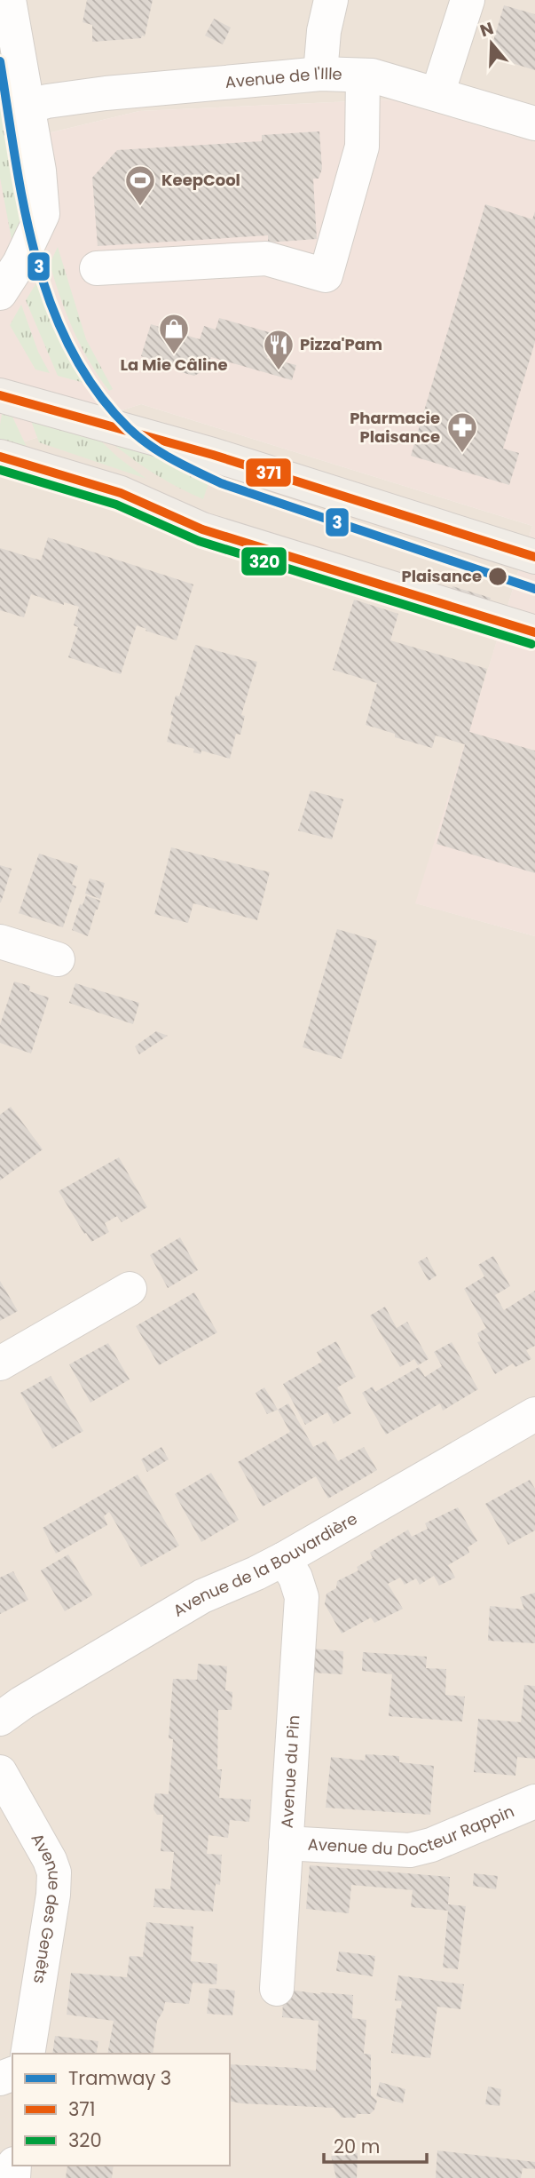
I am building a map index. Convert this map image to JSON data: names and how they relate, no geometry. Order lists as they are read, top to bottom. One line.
{"streets":{"street":["Avenue de l'Ille","Avenue de la Bouvardière","Avenue du Pin","Avenue du Docteur Rappin","Avenue des Genêts"]},"crossings":[["Avenue de la Bouvardière","Avenue du Pin"],["Avenue du Pin","Avenue du Docteur Rappin"]],"places":{"sports":["KeepCool"],"shop":["La Mie Câline"],"restaurant":["Pizza'Pam"],"pharmacy":["Pharmacie Plaisance"],"other":["Plaisance"]},"lines":["tram line 3","transit line 371","transit line 320"],"legend":["Tramway 3","371","320"],"scale_bar":"20 m","north":"top"}
